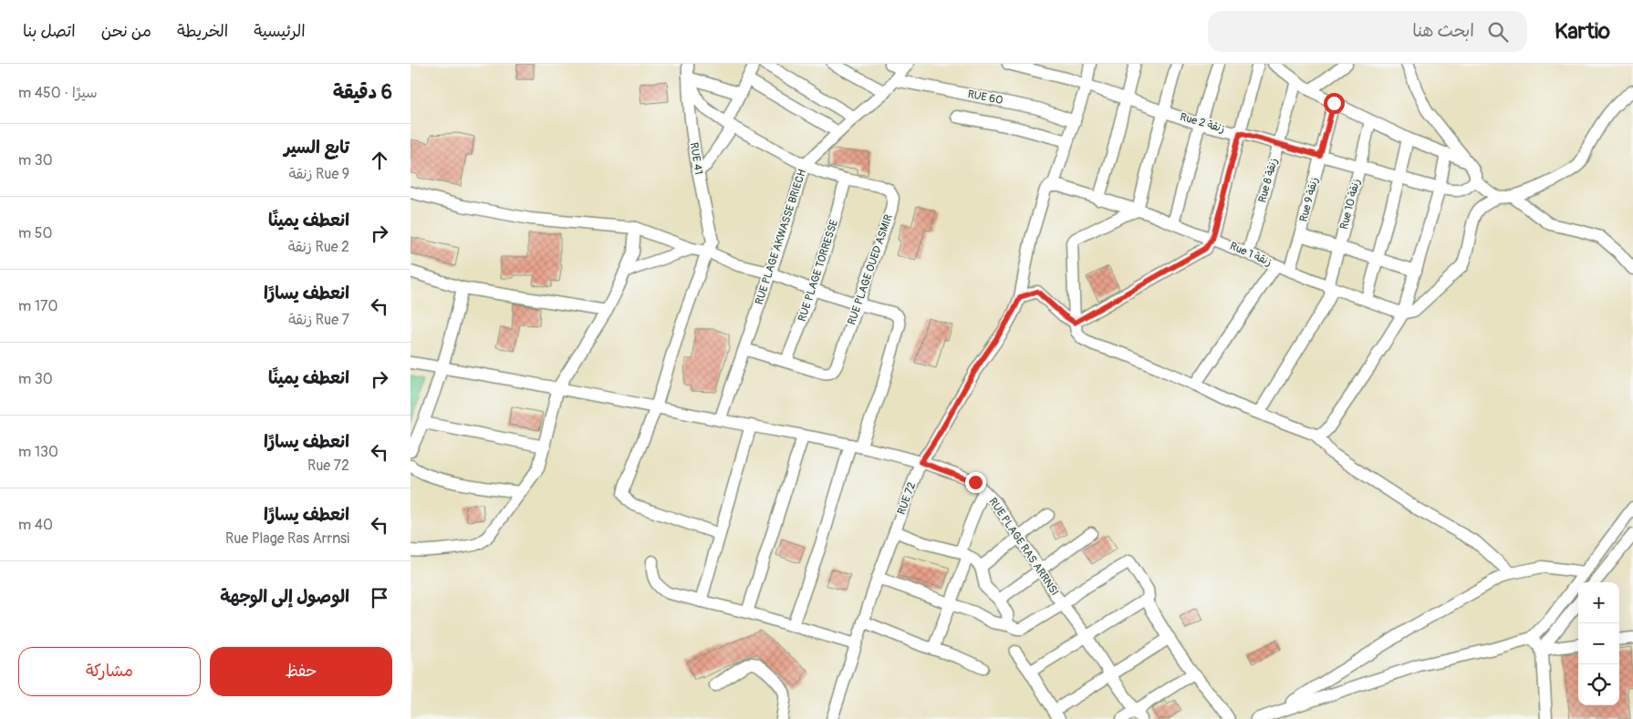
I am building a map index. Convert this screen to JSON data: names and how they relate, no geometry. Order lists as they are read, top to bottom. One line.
{"streets":{"street":["RUE 60","Rue 2 زنقة","RUE 41","Rue 8 زنقة","Rue 9 زنقة","Rue 10 زنقة","RUE PLAGE AKWASSE BRIECH","Rue 1 زنقة","RUE PLAGE OUED ASMIR","RUE PLAGE TORRESSE","RUE 72","RUE PLAGE RAS ARRNSI"]},"crossings":[["RUE 60","RUE PLAGE AKWASSE BRIECH"],["RUE 60","RUE 72"],["Rue 2 زنقة","Rue 8 زنقة"],["Rue 2 زنقة","Rue 9 زنقة"],["Rue 2 زنقة","Rue 10 زنقة"],["Rue 2 زنقة","RUE 72"],["RUE 41","RUE PLAGE RAS ARRNSI"],["Rue 8 زنقة","Rue 1 زنقة"],["Rue 9 زنقة","Rue 1 زنقة"],["Rue 10 زنقة","Rue 1 زنقة"],["RUE PLAGE AKWASSE BRIECH","RUE PLAGE RAS ARRNSI"],["Rue 1 زنقة","RUE 72"],["RUE PLAGE OUED ASMIR","RUE PLAGE TORRESSE"],["RUE 72","RUE PLAGE RAS ARRNSI"]],"page":{"header":"Kartio","search":"ابحث هنا","nav":["الرئيسية","الخريطة","من نحن","اتصل بنا"],"heading":["6 دقيقة","سيرًا · 450 m"],"list":[["تابع السير","Rue 9 زنقة","30 m"],["انعطف يمينًا","Rue 2 زنقة","50 m"],["انعطف يسارًا","Rue 7 زنقة","170 m"],["انعطف يمينًا","30 m"],["انعطف يسارًا","Rue 72","130 m"],["انعطف يسارًا","Rue Plage Ras Arrnsi","40 m"],"الوصول إلى الوجهة"],"map_buttons":["+","−"],"buttons":["حفظ","مشاركة"]}}
